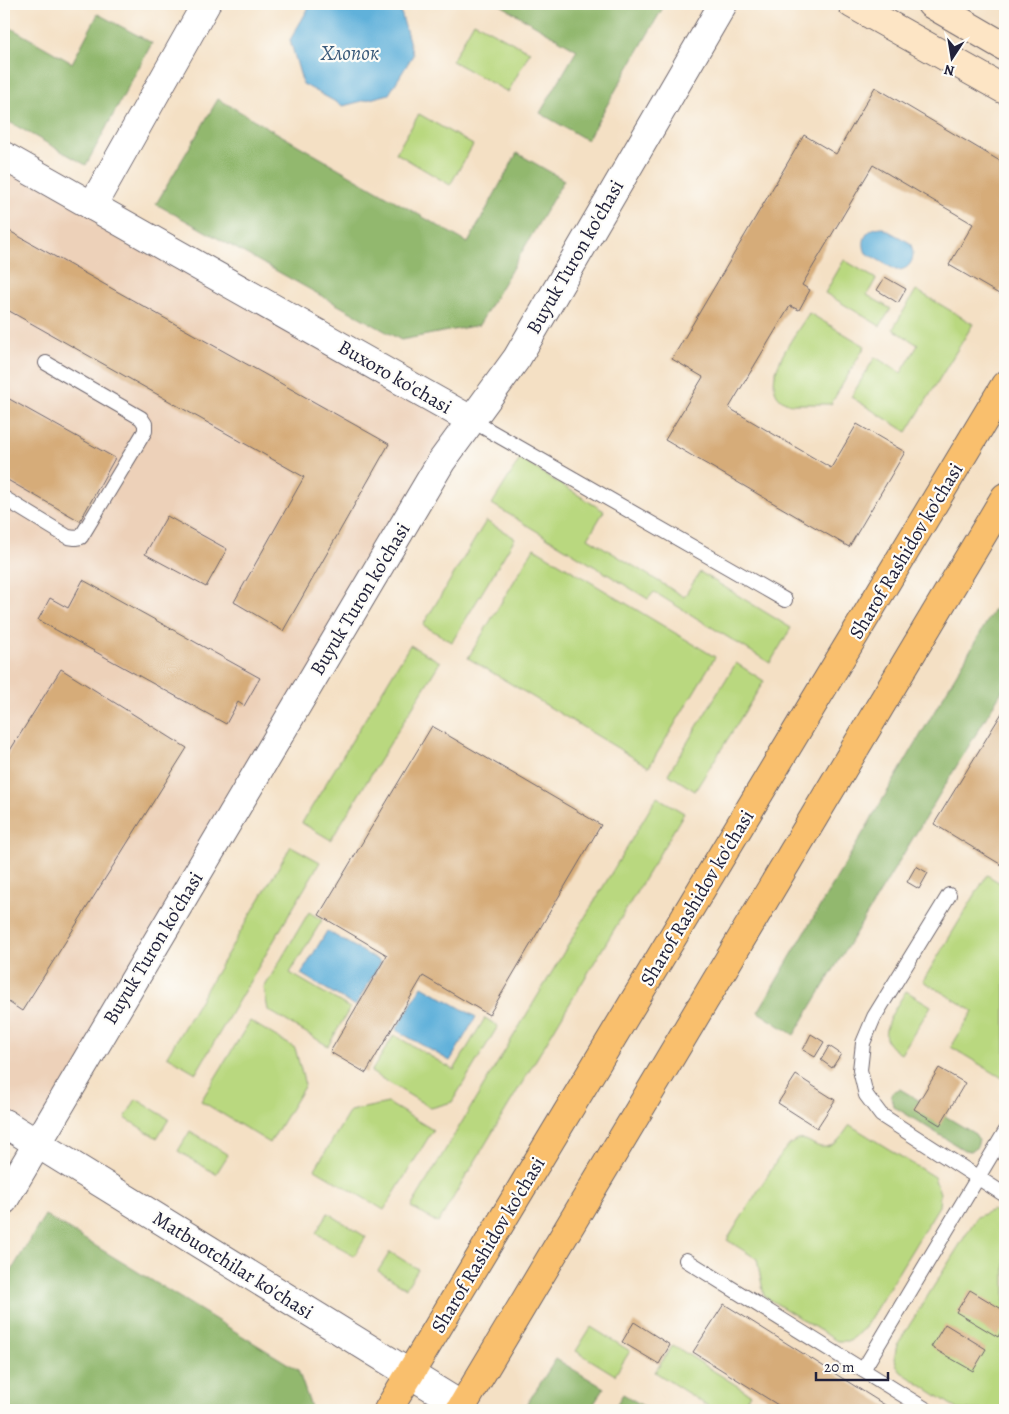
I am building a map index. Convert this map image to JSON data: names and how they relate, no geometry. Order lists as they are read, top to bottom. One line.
{"streets":{"main road":["Sharof Rashidov ko'chasi"],"street":["Buyuk Turon ko'chasi","Buxoro ko'chasi","Matbuotchilar ko'chasi"]},"crossings":[["Buyuk Turon ko'chasi","Buxoro ko'chasi"],["Buyuk Turon ko'chasi","Matbuotchilar ko'chasi"],["Sharof Rashidov ko'chasi","Matbuotchilar ko'chasi"]],"water":["Хлопок"],"scale_bar":"20 m","north":"bottom"}
